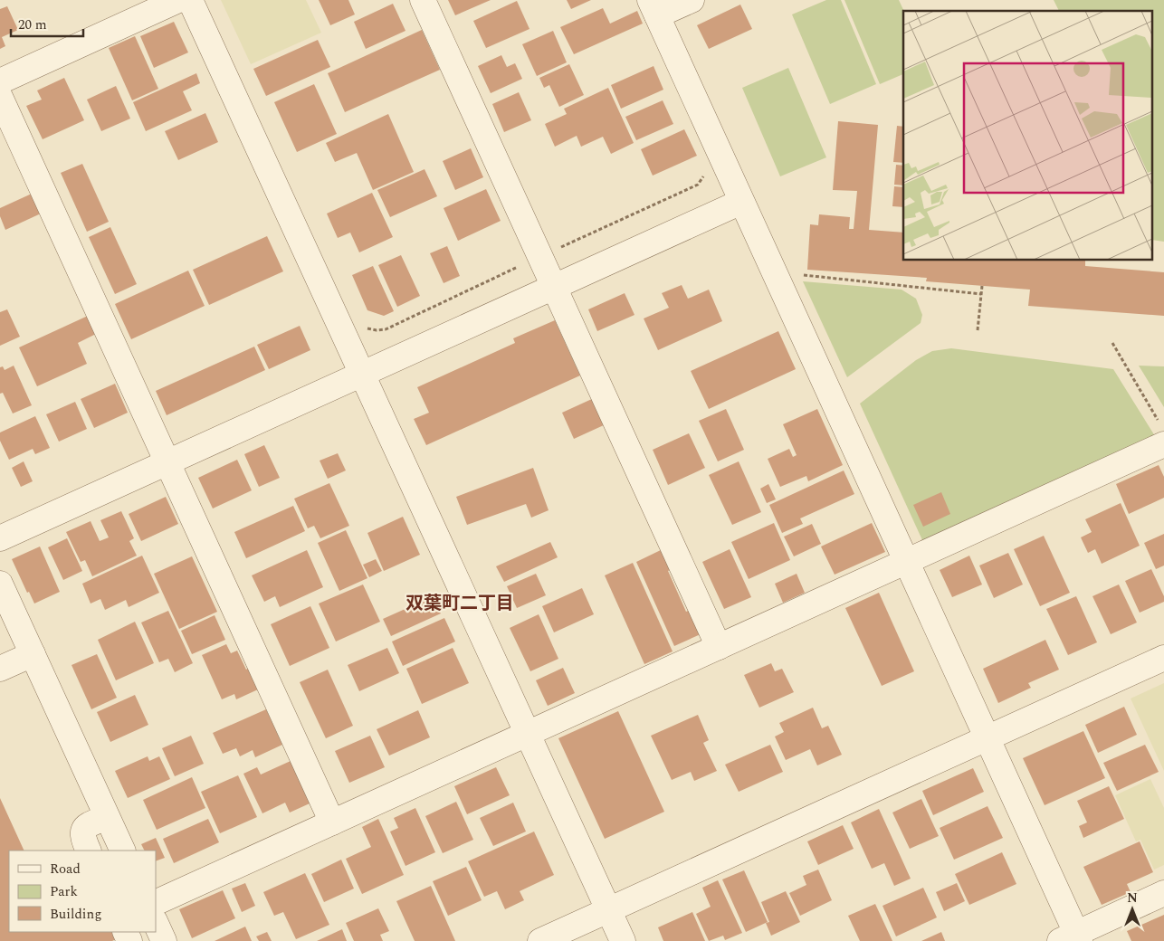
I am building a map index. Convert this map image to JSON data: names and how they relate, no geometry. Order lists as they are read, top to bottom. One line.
{"districts":["双葉町二丁目"],"legend":["Road","Park","Building"],"scale_bar":"20 m","north":"top"}
